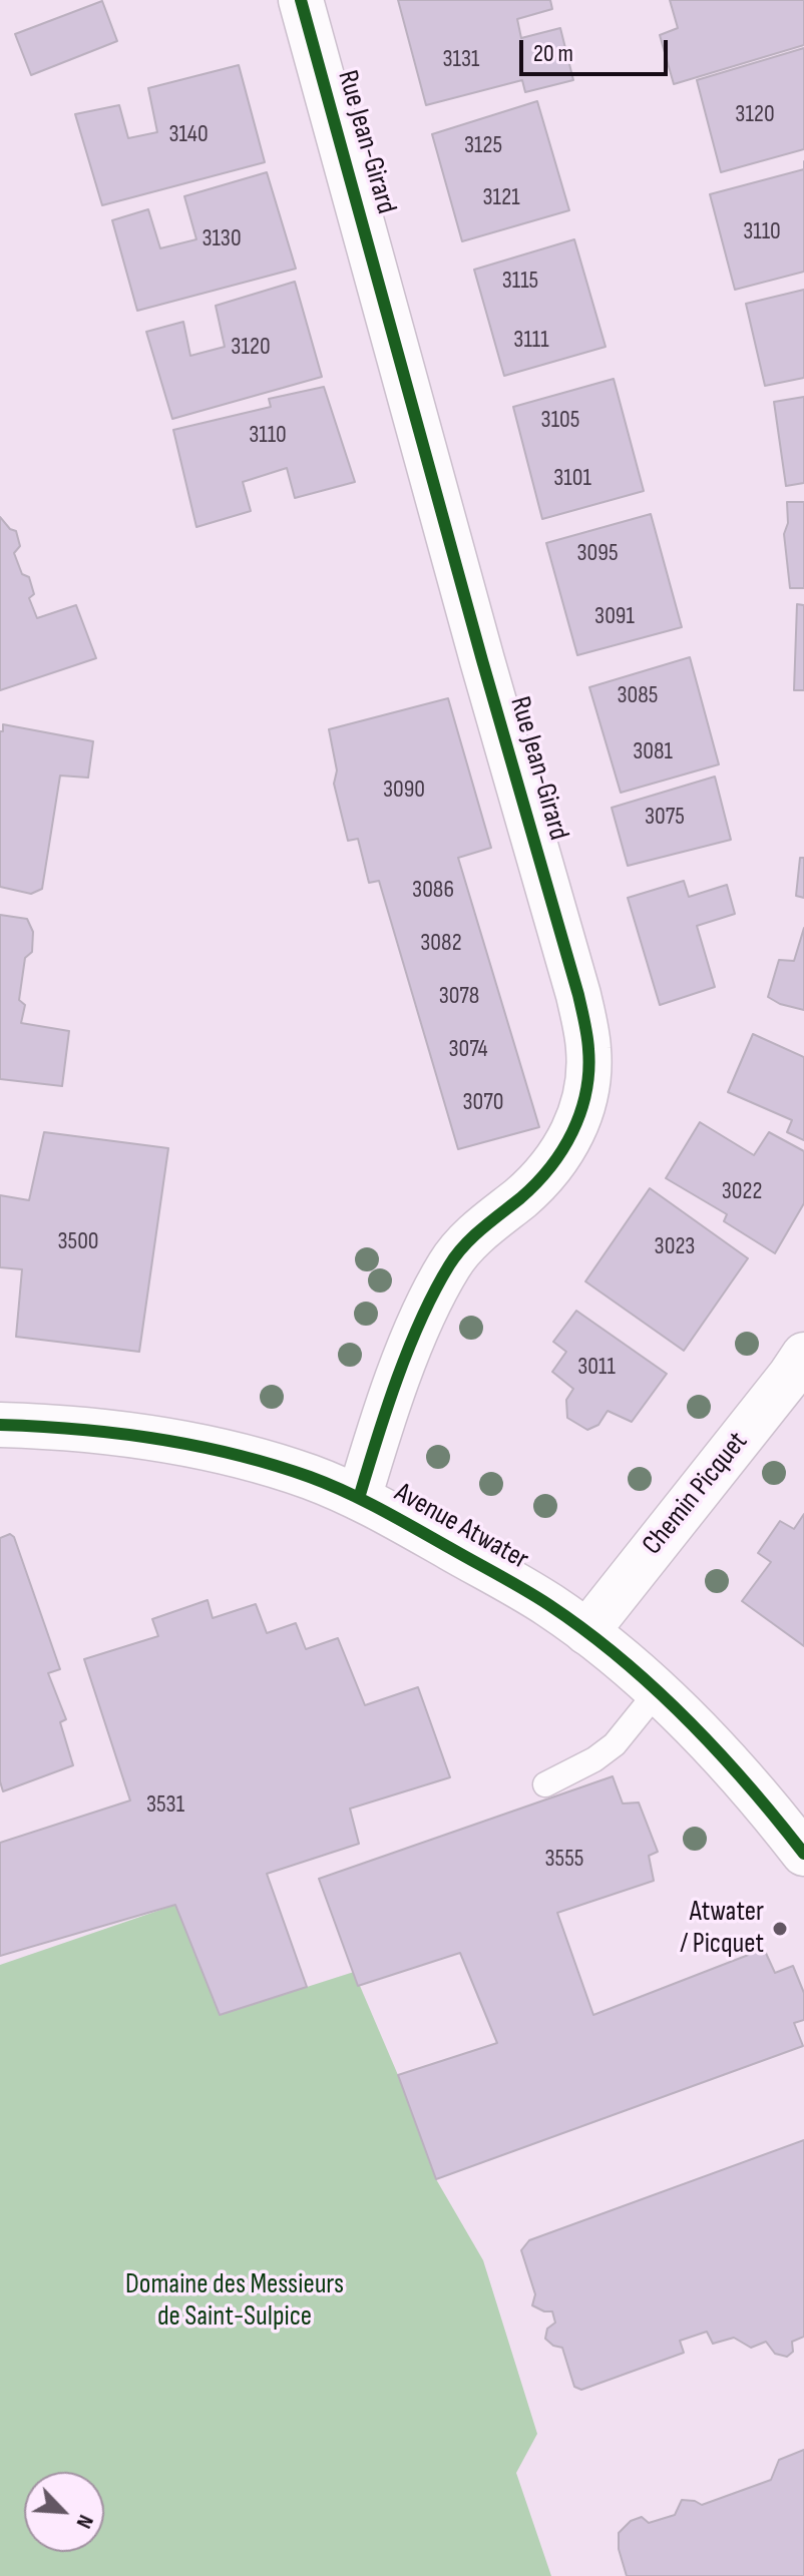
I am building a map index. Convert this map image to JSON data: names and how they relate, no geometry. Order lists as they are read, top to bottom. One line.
{"streets":{"street":["Rue Jean-Girard","Chemin Picquet","Avenue Atwater"]},"crossings":[["Rue Jean-Girard","Avenue Atwater"],["Chemin Picquet","Avenue Atwater"]],"parks":["Domaine des Messieurs de Saint-Sulpice"],"places":["Atwater / Picquet"],"house_numbers":["3131","3120","3140","3125","3121","3110","3130","3115","3111","3120","3105","3110","3101","3095","3091","3085","3081","3090","3075","3086","3082","3078","3074","3070","3022","3500","3023","3011","3531","3555"],"scale_bar":"20 m","north":"bottom right"}
